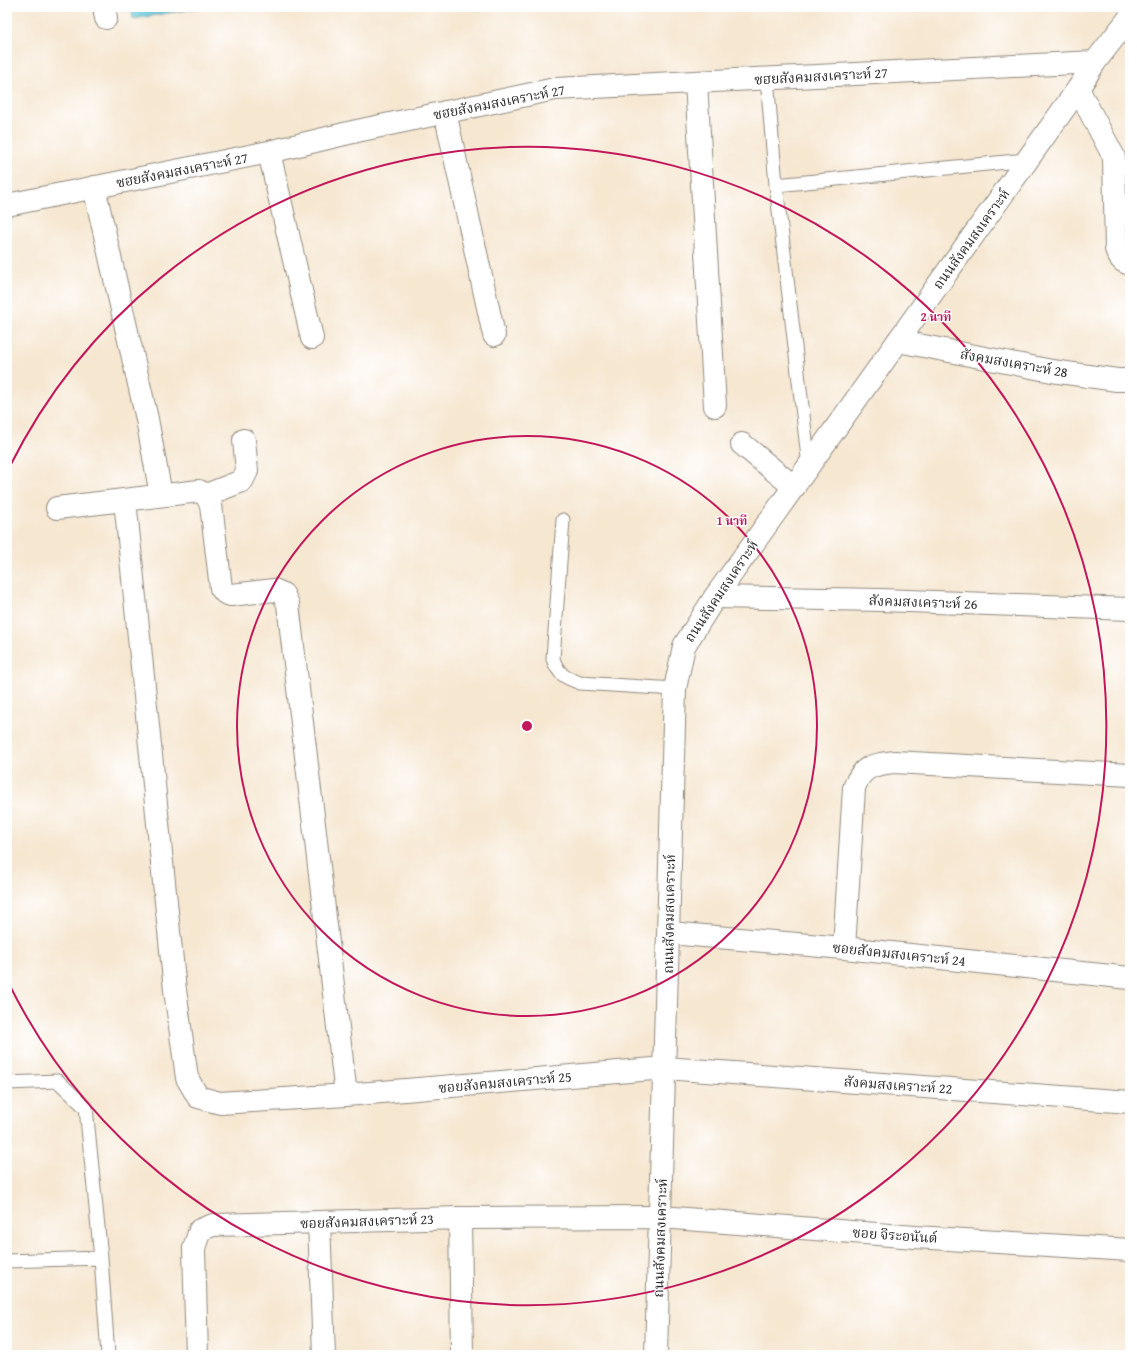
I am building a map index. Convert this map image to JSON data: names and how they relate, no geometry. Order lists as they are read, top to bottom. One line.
{"streets":{"street":["ซฮยสังคมสงเคราะห์ 27","ถนนสังคมสงเคราะห์","สังคมสงเคราะห์ 28","สังคมสงเคราะห์ 26","ซอยสังคมสงเคราะห์ 24","ซอยสังคมสงเคราะห์ 25","สังคมสงเคราะห์ 22","ซอยสังคมสงเคราะห์ 23","ซอย จิระอนันต์"]},"crossings":[["ซฮยสังคมสงเคราะห์ 27","ถนนสังคมสงเคราะห์"],["ถนนสังคมสงเคราะห์","สังคมสงเคราะห์ 28"],["ถนนสังคมสงเคราะห์","สังคมสงเคราะห์ 26"],["ถนนสังคมสงเคราะห์","ซอยสังคมสงเคราะห์ 24"],["ถนนสังคมสงเคราะห์","ซอยสังคมสงเคราะห์ 25"],["ถนนสังคมสงเคราะห์","สังคมสงเคราะห์ 22"],["ถนนสังคมสงเคราะห์","ซอยสังคมสงเคราะห์ 23"],["ถนนสังคมสงเคราะห์","ซอย จิระอนันต์"],["ซอยสังคมสงเคราะห์ 25","สังคมสงเคราะห์ 22"],["ซอยสังคมสงเคราะห์ 23","ซอย จิระอนันต์"]],"rings":["2 นาที","1 นาที"]}
